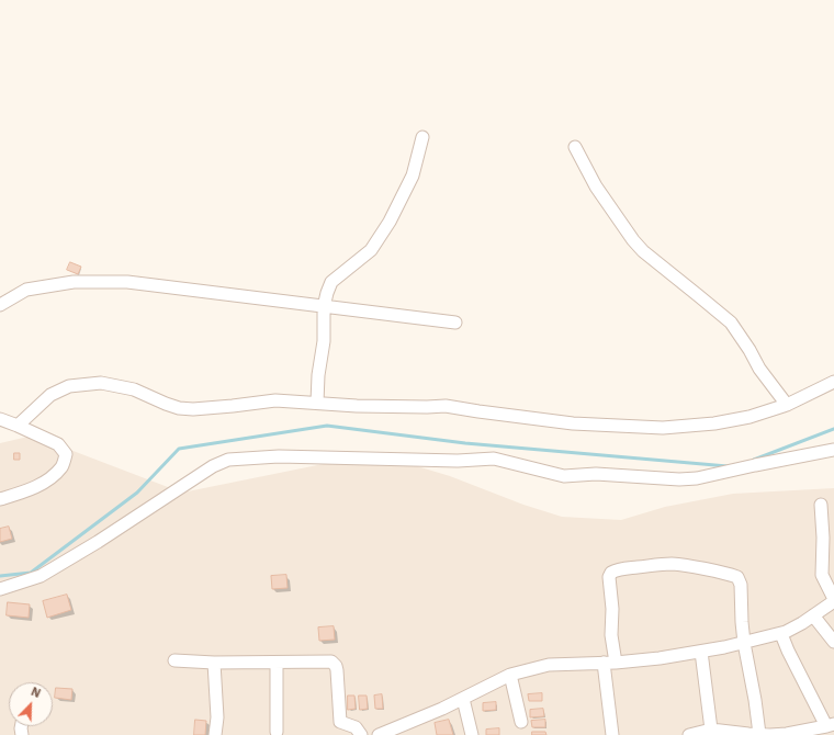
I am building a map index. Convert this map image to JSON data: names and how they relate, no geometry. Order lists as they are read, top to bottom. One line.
{"north":"top right"}
